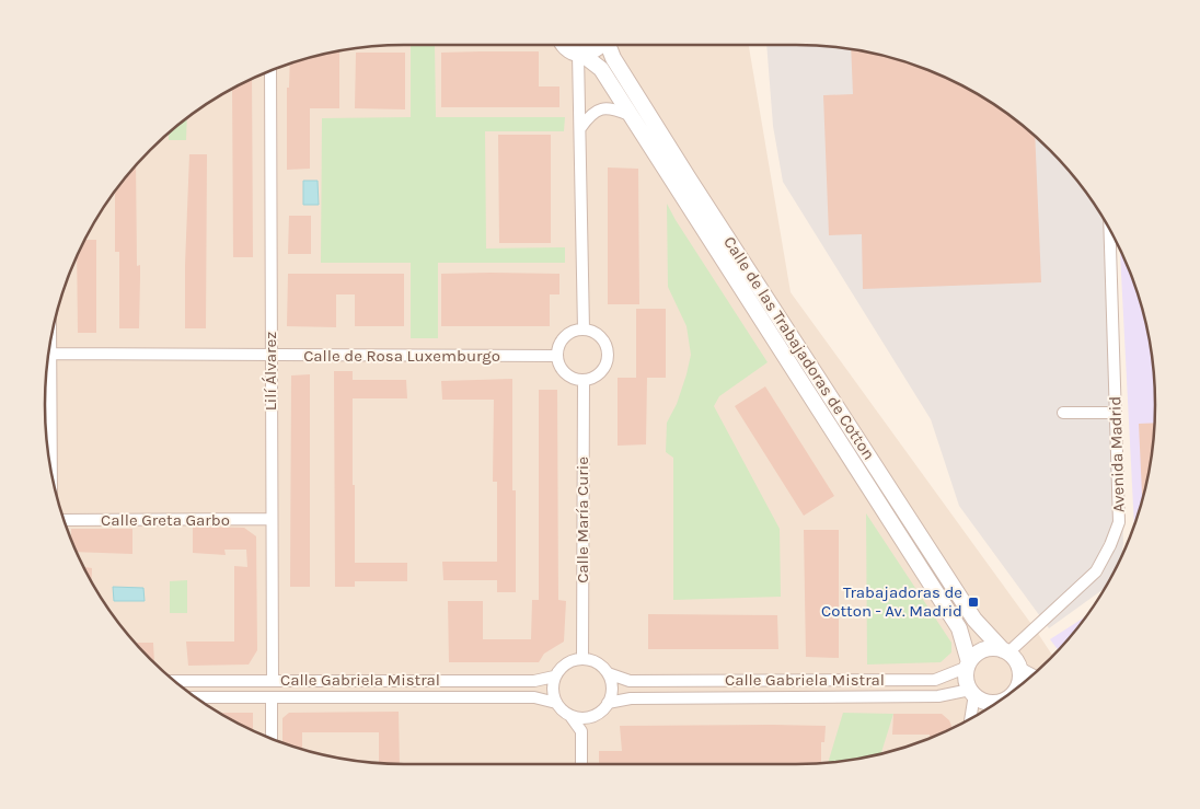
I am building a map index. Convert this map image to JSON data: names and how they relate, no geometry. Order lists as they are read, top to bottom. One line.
{"streets":{"street":["Calle de las Trabajadoras de Cotton","Calle de Rosa Luxemburgo","Lilí Álvarez","Avenida Madrid","Calle Greta Garbo","Calle María Curie","Calle Gabriela Mistral"]},"crossings":[["Calle de las Trabajadoras de Cotton","Avenida Madrid"],["Calle de las Trabajadoras de Cotton","Calle Gabriela Mistral"],["Calle de Rosa Luxemburgo","Lilí Álvarez"],["Calle de Rosa Luxemburgo","Calle María Curie"],["Lilí Álvarez","Calle Greta Garbo"],["Lilí Álvarez","Calle Gabriela Mistral"],["Calle María Curie","Calle Gabriela Mistral"]],"places":{"transit":["Trabajadoras de Cotton - Av. Madrid"]}}
